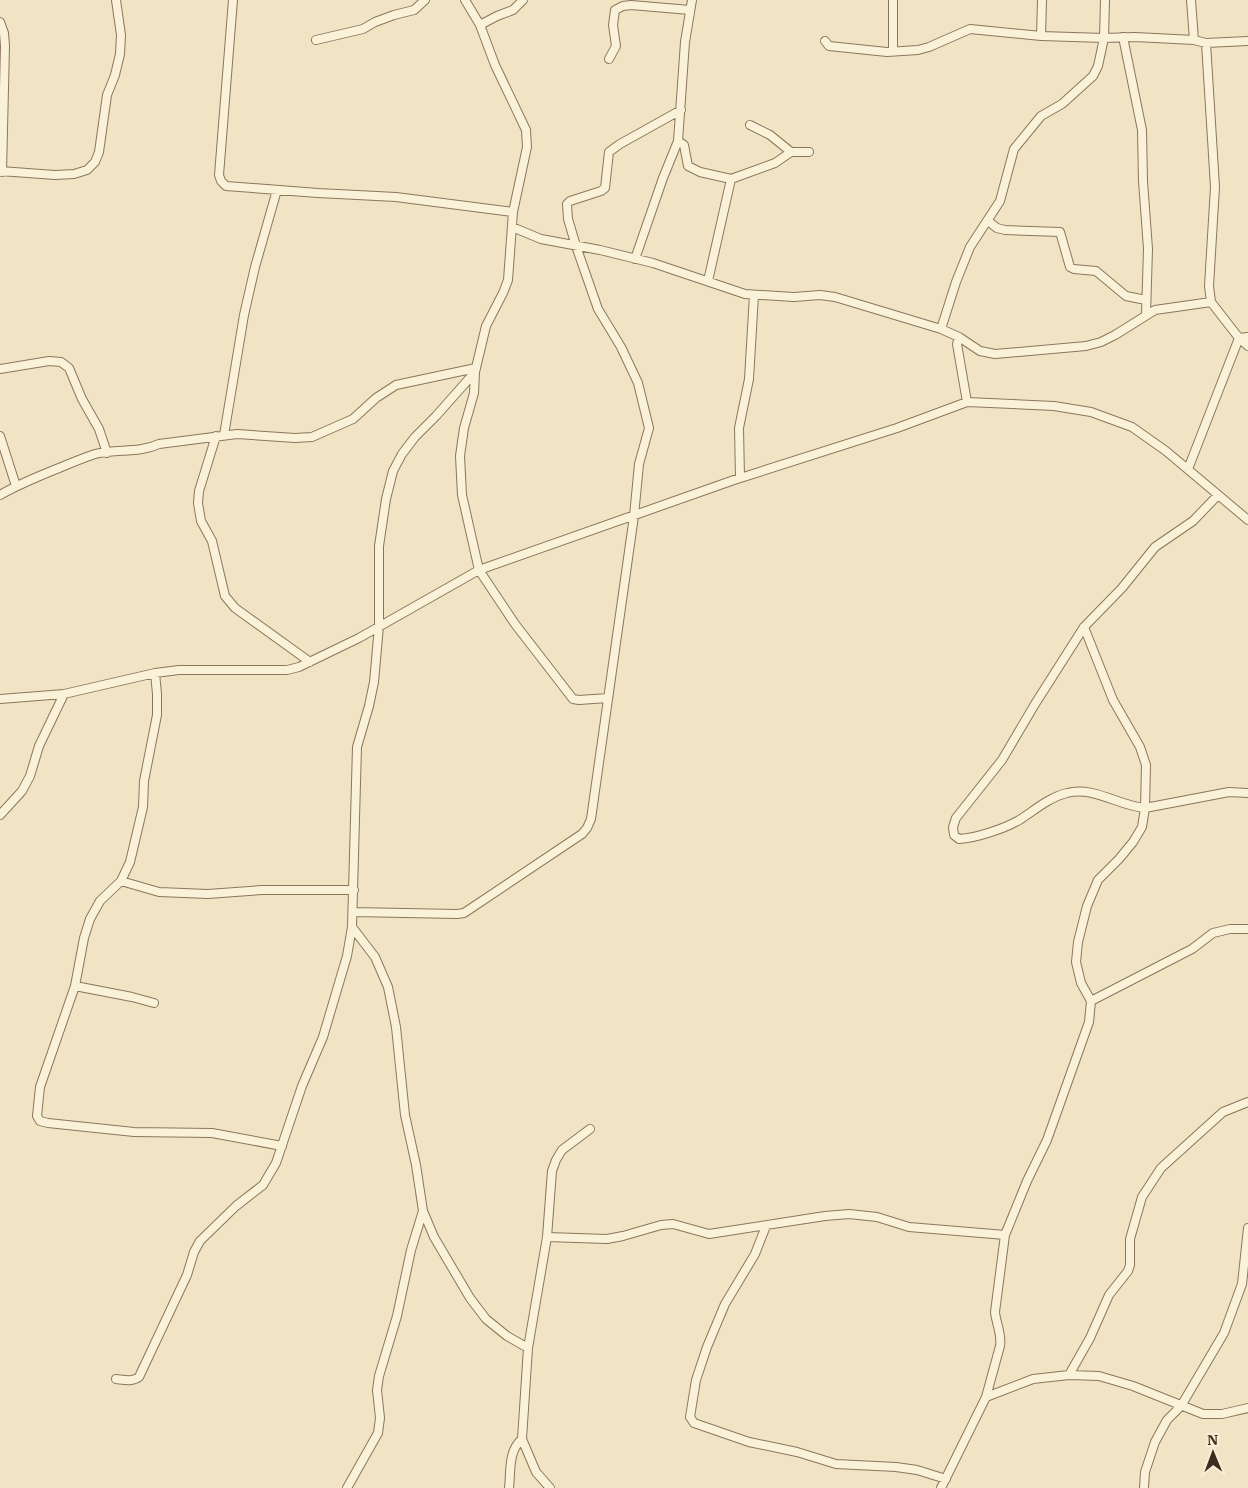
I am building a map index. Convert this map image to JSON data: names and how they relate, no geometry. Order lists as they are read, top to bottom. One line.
{"north":"top"}
